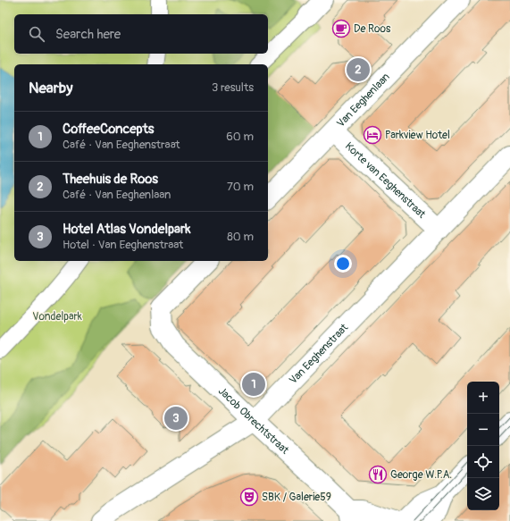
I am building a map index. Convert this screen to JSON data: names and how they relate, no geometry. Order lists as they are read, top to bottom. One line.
{"streets":{"street":["Van Eeghenlaan","Korte van Eeghenstraat","Van Eeghenstraat","Jacob Obrechtstraat"]},"crossings":[["Van Eeghenlaan","Korte van Eeghenstraat"],["Korte van Eeghenstraat","Van Eeghenstraat"],["Van Eeghenstraat","Jacob Obrechtstraat"]],"parks":["Vondelpark"],"places":{"cafe":["De Roos"],"hotel":["Parkview Hotel"],"restaurant":["George W.P.A."],"theatre":["SBK / Galerie59"]},"page":{"search":"Search here","pins":["2","1","3"],"heading":["Nearby","3 results"],"list":[{"mark":"1","name":"CoffeeConcepts","note":"Café · Van Eeghenstraat","value":"60 m"},{"mark":"2","name":"Theehuis de Roos","note":"Café · Van Eeghenlaan","value":"70 m"},{"mark":"3","name":"Hotel Atlas Vondelpark","note":"Hotel · Van Eeghenstraat","value":"80 m"}],"map_buttons":["+","−"]}}
